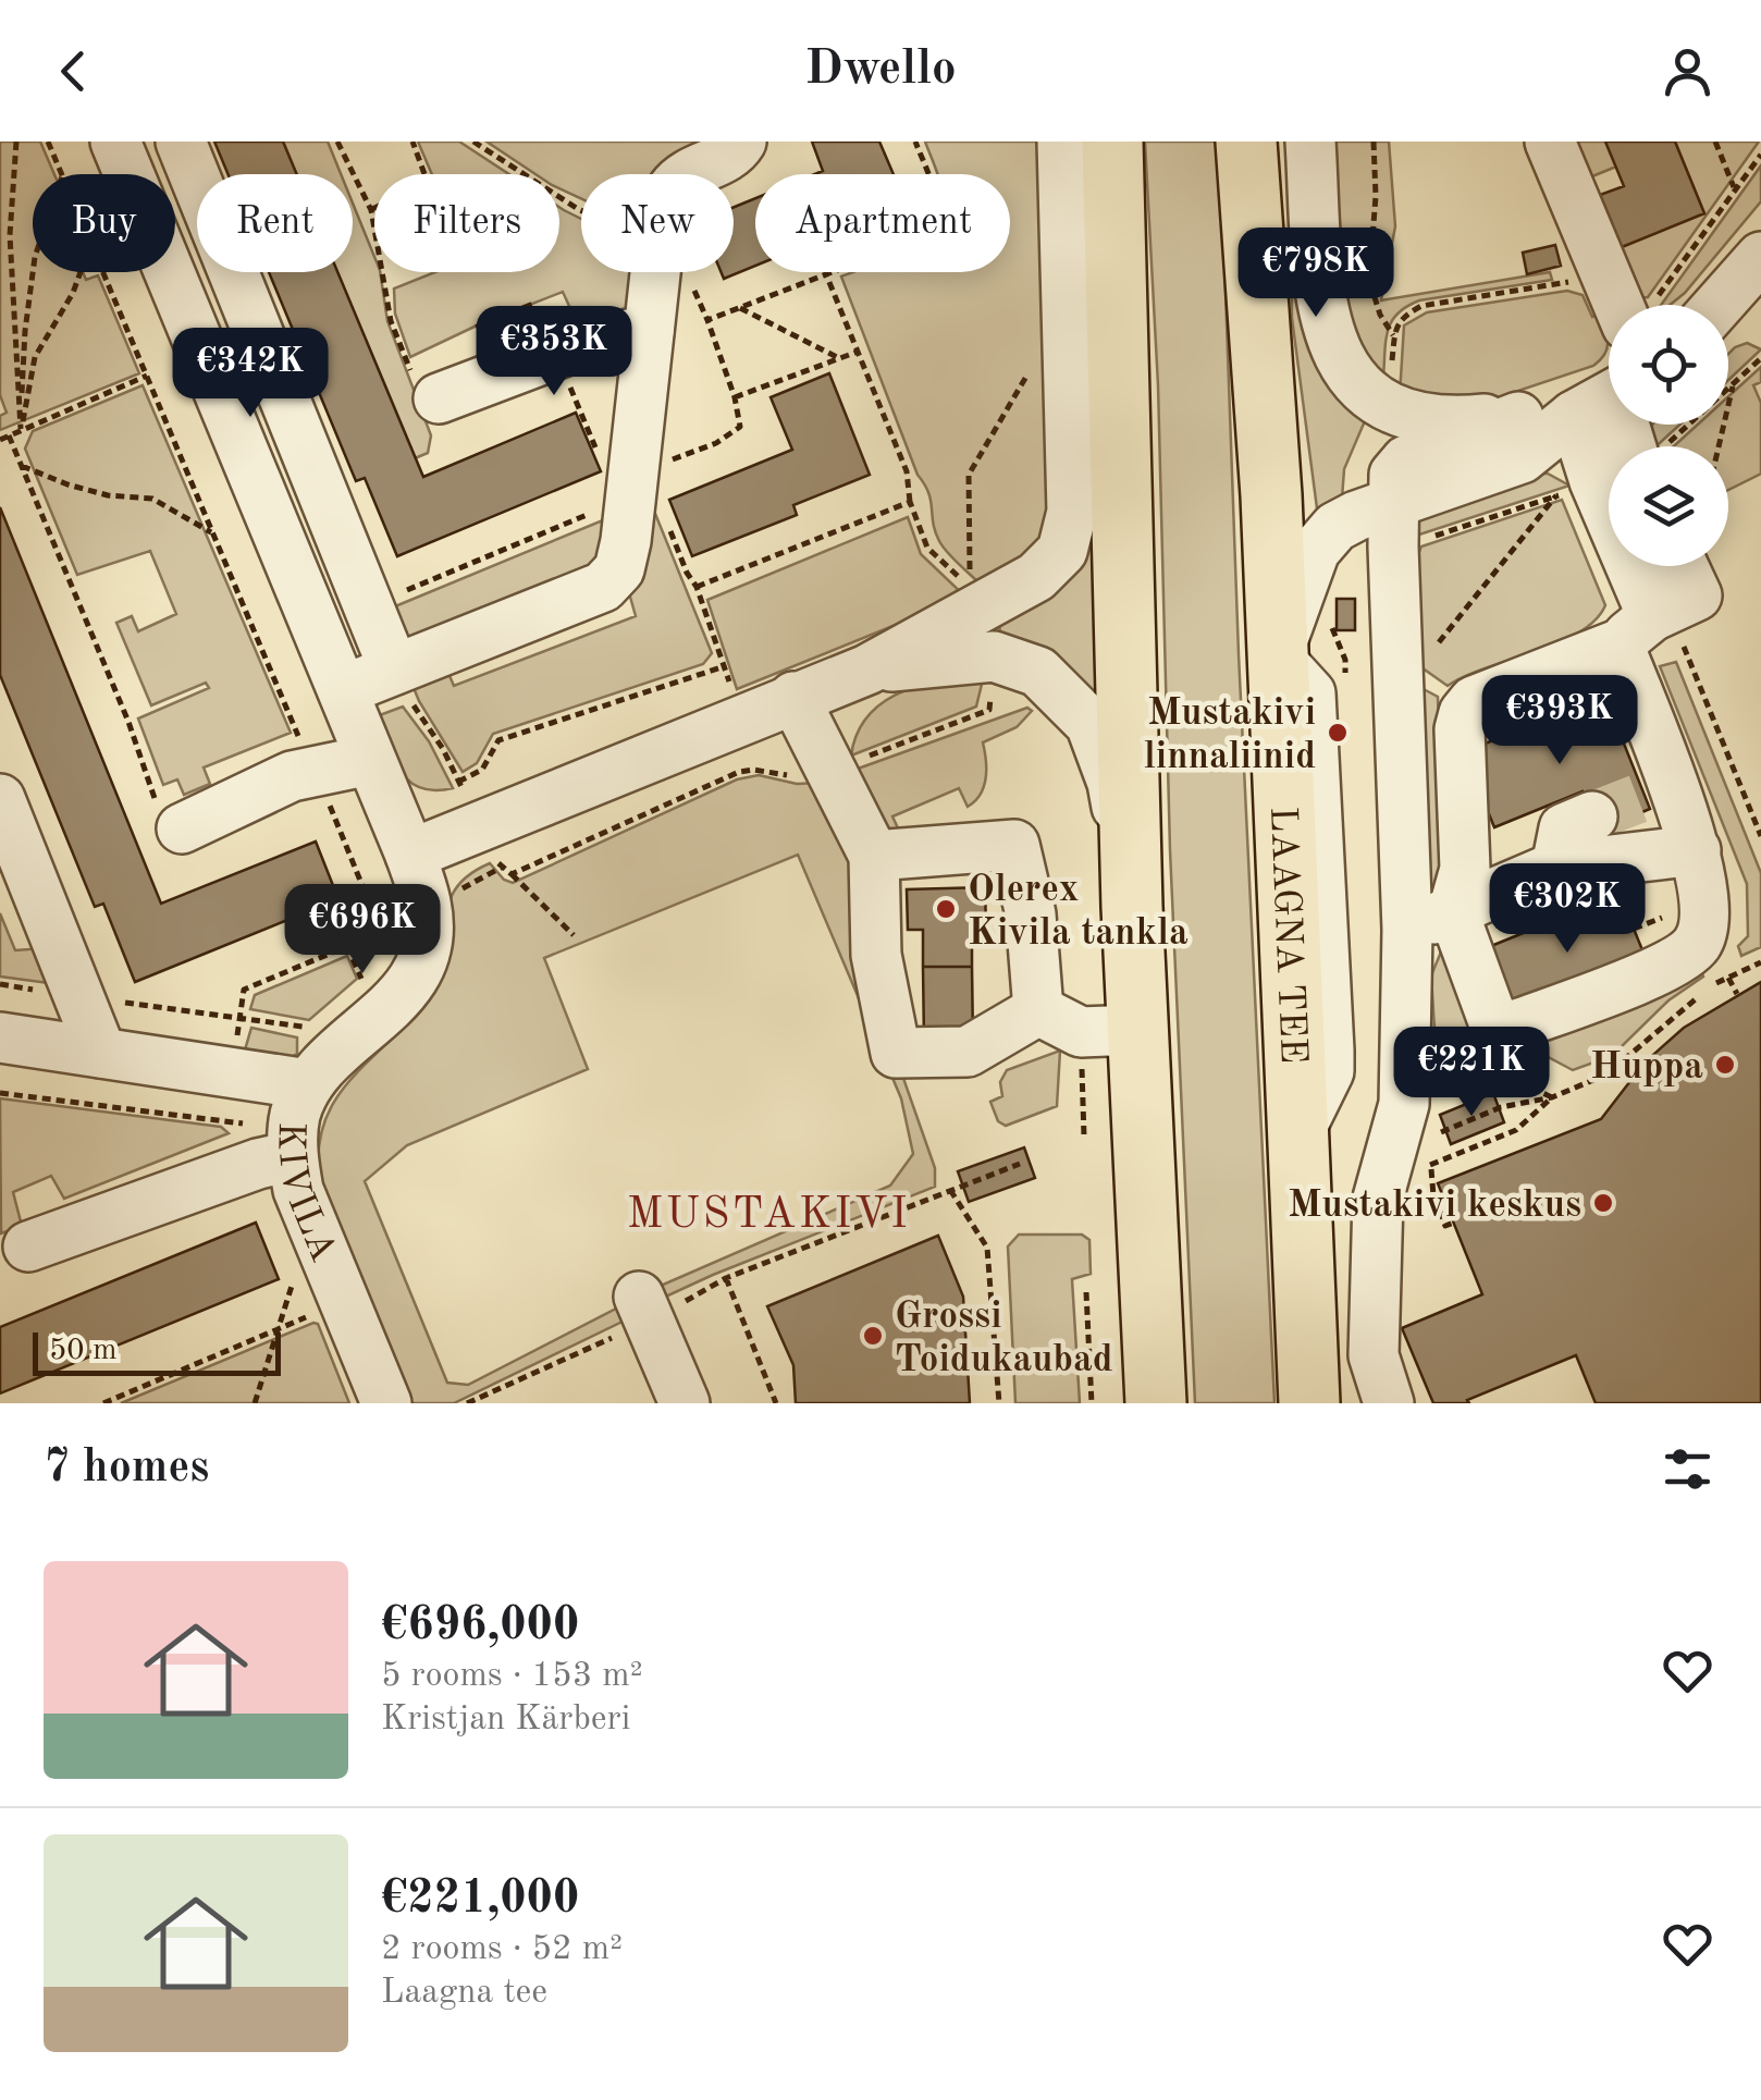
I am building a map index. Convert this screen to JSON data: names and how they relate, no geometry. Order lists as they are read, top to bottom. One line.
{"streets":{"main road":["LAAGNA TEE"],"street":["KIVILA"]},"districts":["MUSTAKIVI"],"places":["Mustakivi linnaliinid","Olerex Kivila tankla","Huppa","Mustakivi keskus","Grossi Toidukaubad"],"scale_bar":"50 m","page":{"header":"Dwello","chip":["Buy","Rent","Filters","New","Apartment"],"price":["€798K","€353K","€342K","€393K","€302K","€696K","€221K"],"scale":"50 m","heading":"7 homes","list":[{"name":"€696,000","note":"5 rooms · 153 m² · Kristjan Kärberi"},{"name":"€221,000","note":"2 rooms · 52 m² · Laagna tee"}]}}
